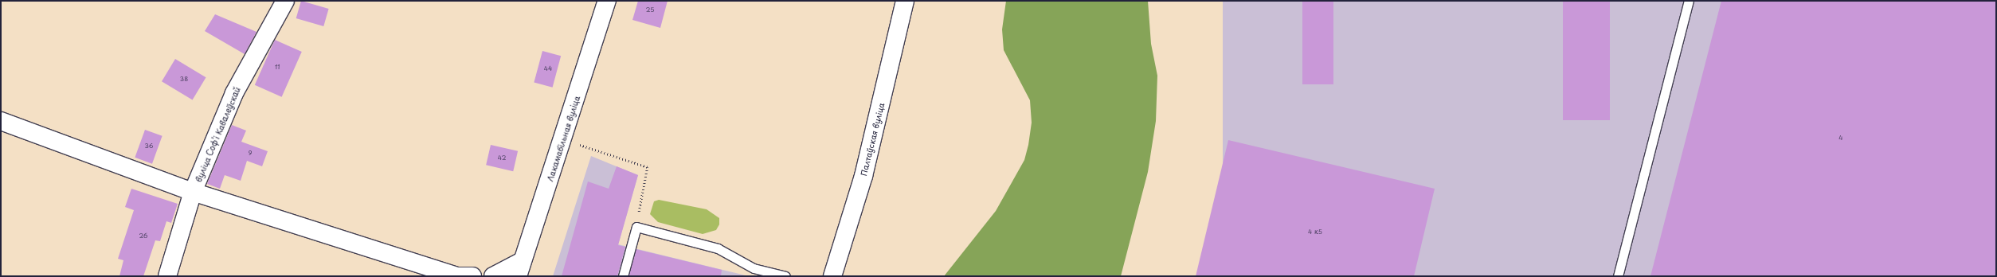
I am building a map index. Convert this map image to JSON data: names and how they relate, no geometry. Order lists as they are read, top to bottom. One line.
{"streets":{"street":["вуліца Софʼі Кавалеўскай","Лакамабільная вуліца","Палтаўская вуліца"]},"house_numbers":["25","11","44","38","4","36","9","42","4 к5","26"]}
